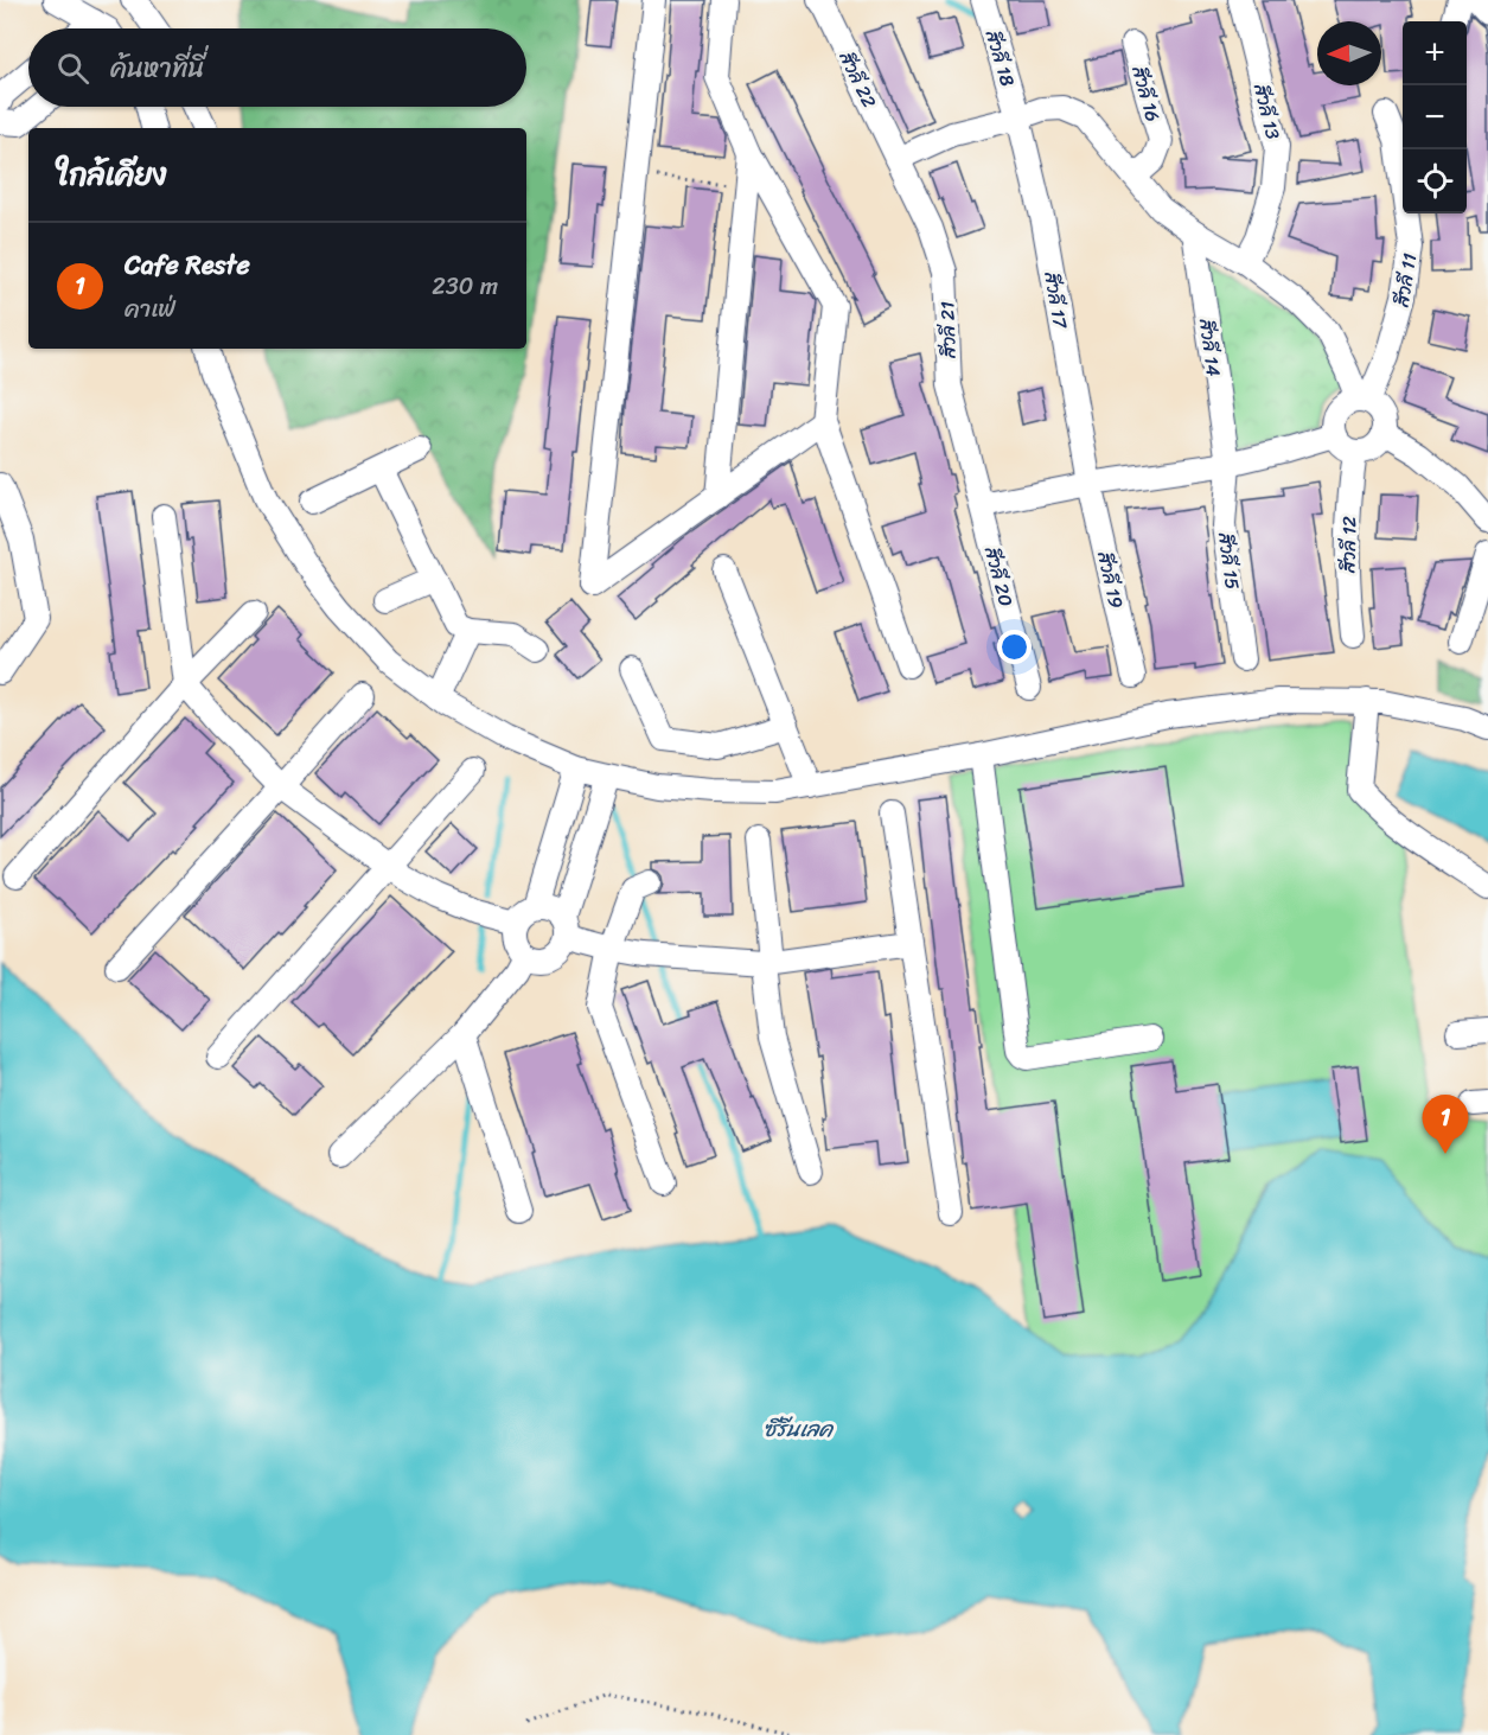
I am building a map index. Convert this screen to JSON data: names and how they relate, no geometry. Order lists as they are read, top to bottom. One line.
{"streets":{"street":["สีวลี 18","สีวลี 22","สีวลี 16","สีวลี 13","สีวลี 11","สีวลี 17","สีวลี 21","สีวลี 14","สีวลี 12","สีวลี 15","สีวลี 20","สีวลี 19"]},"crossings":[["สีวลี 18","สีวลี 17"],["สีวลี 22","สีวลี 21"],["สีวลี 11","สีวลี 12"],["สีวลี 17","สีวลี 19"],["สีวลี 21","สีวลี 20"],["สีวลี 14","สีวลี 15"]],"water":["ซีรีนเลค"],"north":"left","page":{"map_buttons":["+","−"],"search":"ค้นหาที่นี่","heading":"ใกล้เคียง","list":[{"mark":"1","name":"Cafe Reste","note":"คาเฟ่","value":"230 m"}],"pins":"1"}}
